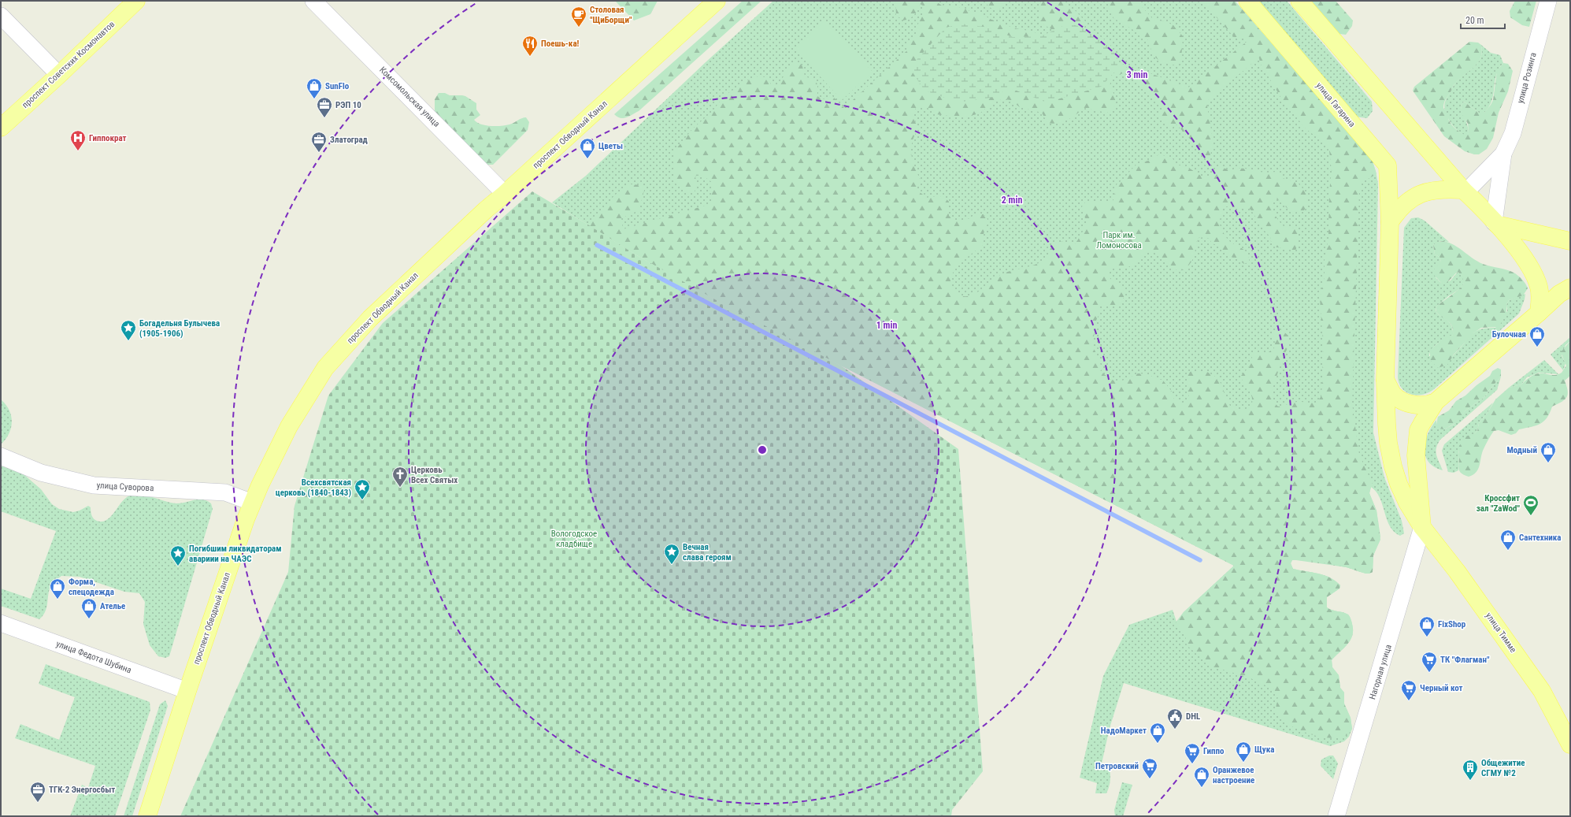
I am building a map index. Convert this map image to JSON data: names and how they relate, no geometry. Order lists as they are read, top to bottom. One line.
{"streets":{"main road":["проспект Советских Космонавтов","улица Гагарина","проспект Обводный Канал","улица Тимме"],"street":["улица Розинга","Комсомольская улица","улица Суворова","улица Федота Шубина","Нагорная улица"]},"crossings":[["Комсомольская улица","проспект Обводный Канал"],["улица Гагарина","улица Тимме"],["проспект Обводный Канал","улица Суворова"],["проспект Обводный Канал","улица Федота Шубина"],["улица Тимме","Нагорная улица"]],"parks":["Парк им. Ломоносова","Вологодское кладбище"],"places":{"cafe":["Столовая \"ЩиБорщи\""],"restaurant":["Поешь-ка!"],"shop":["SunFlo","Цветы","Булочная","Модный","Сантехника","Форма, спецодежда","Ателье","FixShop","НадоМаркет","Щука","Оранжевое настроение"],"office":["РЭП 10","Златоград","ТГК-2 Энергосбыт"],"hospital":["Гиппократ"],"place":["Богадельня Булычева (1905-1906)","Всехсвятская церковь (1840-1843)","Вечная слава героям","Погибшим ликвидаторам авариии на ЧАЭС"],"church":["Церковь Всех Святых"],"sports":["Кроссфит зал \"ZaWod\""],"supermarket":["ТК \"Флагман\"","Черный кот","Гиппо","Петровский"],"public building":["DHL"],"building":["Общежитие СГМУ №2"]},"scale_bar":"20 m","rings":["3 min","2 min","1 min"]}
